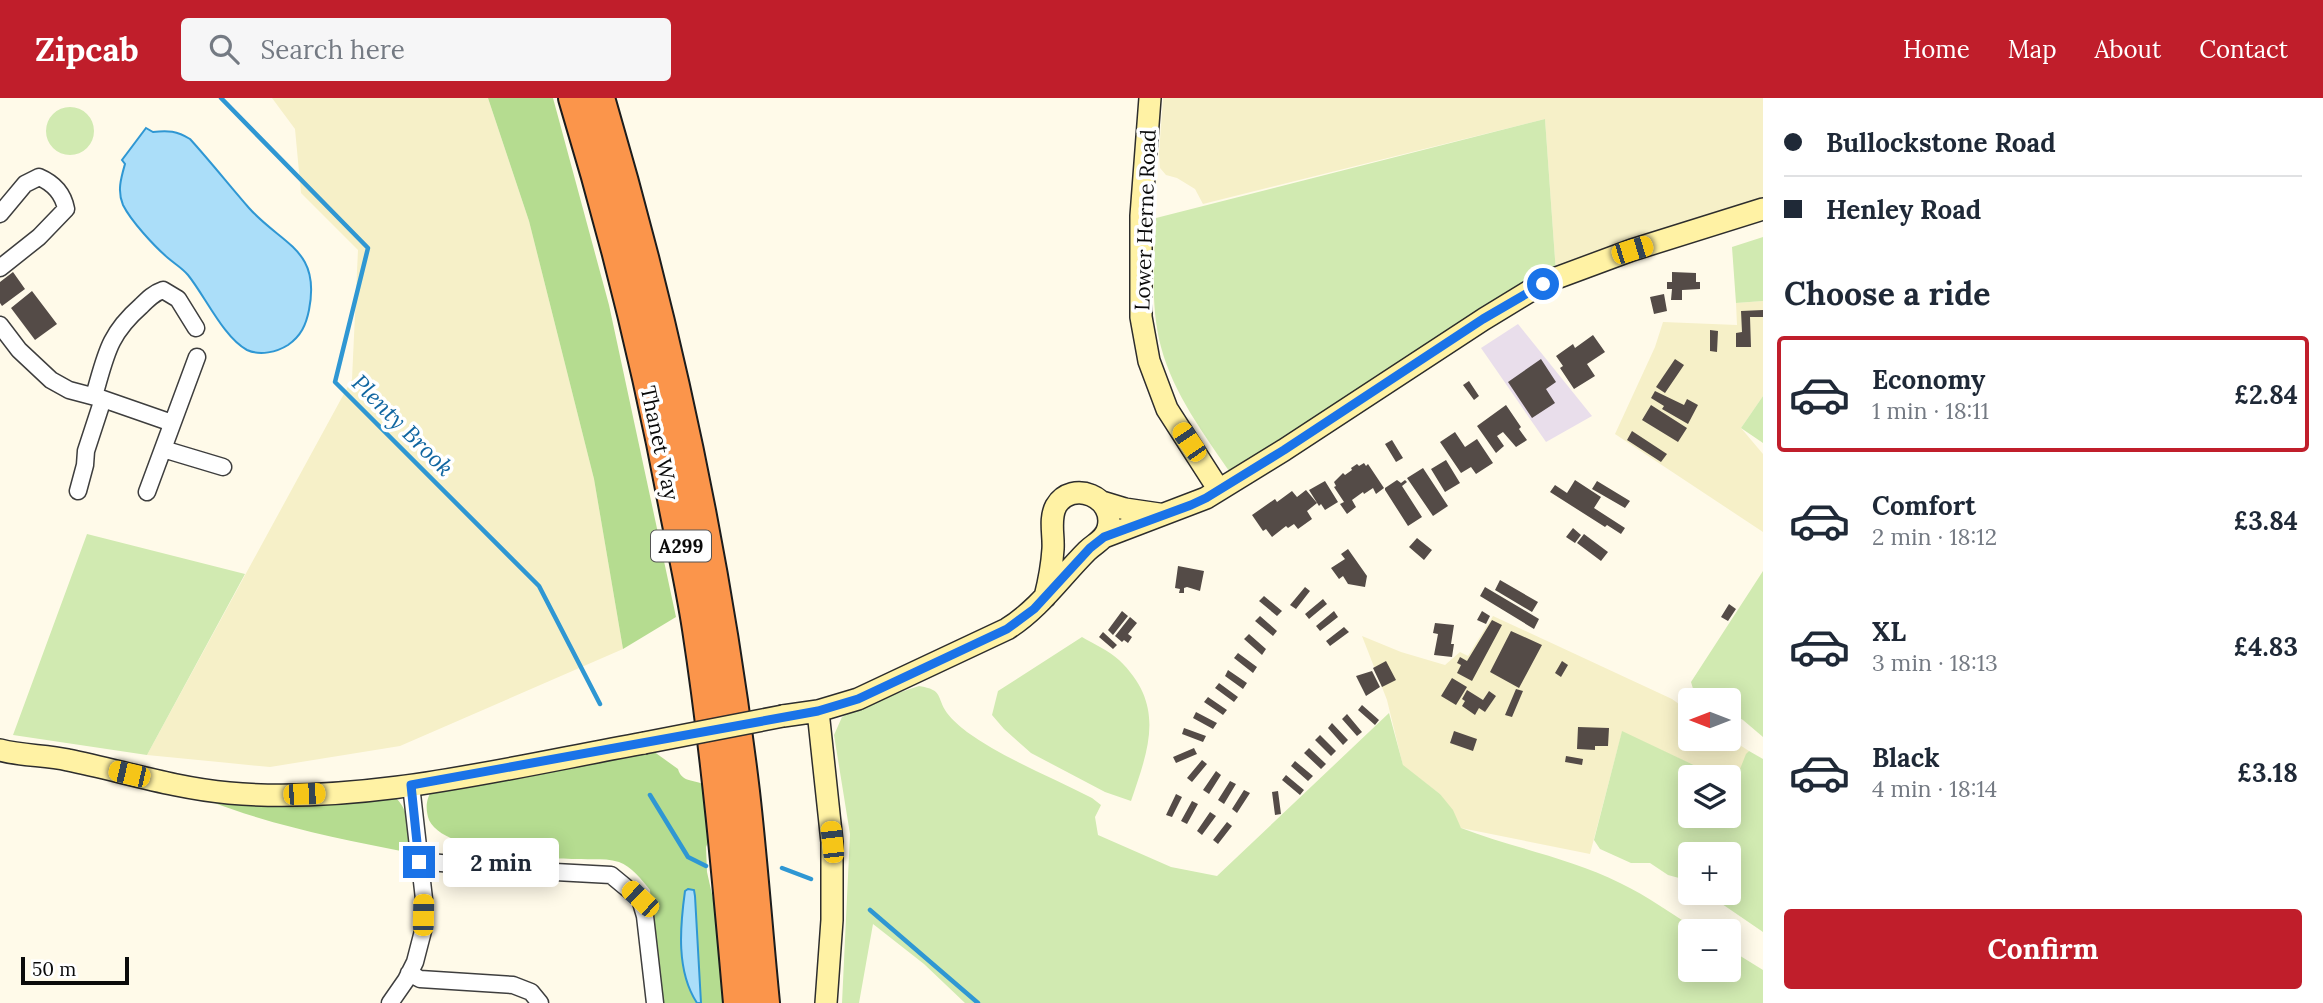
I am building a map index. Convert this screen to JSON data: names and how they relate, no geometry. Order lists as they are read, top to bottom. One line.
{"streets":{"highway":["Thanet Way","A299"],"street":["Lower Herne Road"]},"water":["Plenty Brook"],"scale_bar":"50 m","north":"left","page":{"header":"Zipcab","search":"Search here","nav":["Home","Map","About","Contact"],"banner":["Bullockstone Road","Henley Road"],"heading":"Choose a ride","list":[{"name":"Economy","note":"1 min · 18:11","value":"£2.84"},{"name":"Comfort","note":"2 min · 18:12","value":"£3.84"},{"name":"XL","note":"3 min · 18:13","value":"£4.83"},{"name":"Black","note":"4 min · 18:14","value":"£3.18"}],"map_buttons":["+","−"],"bubble":"2 min","buttons":"Confirm","scale":"50 m"}}
